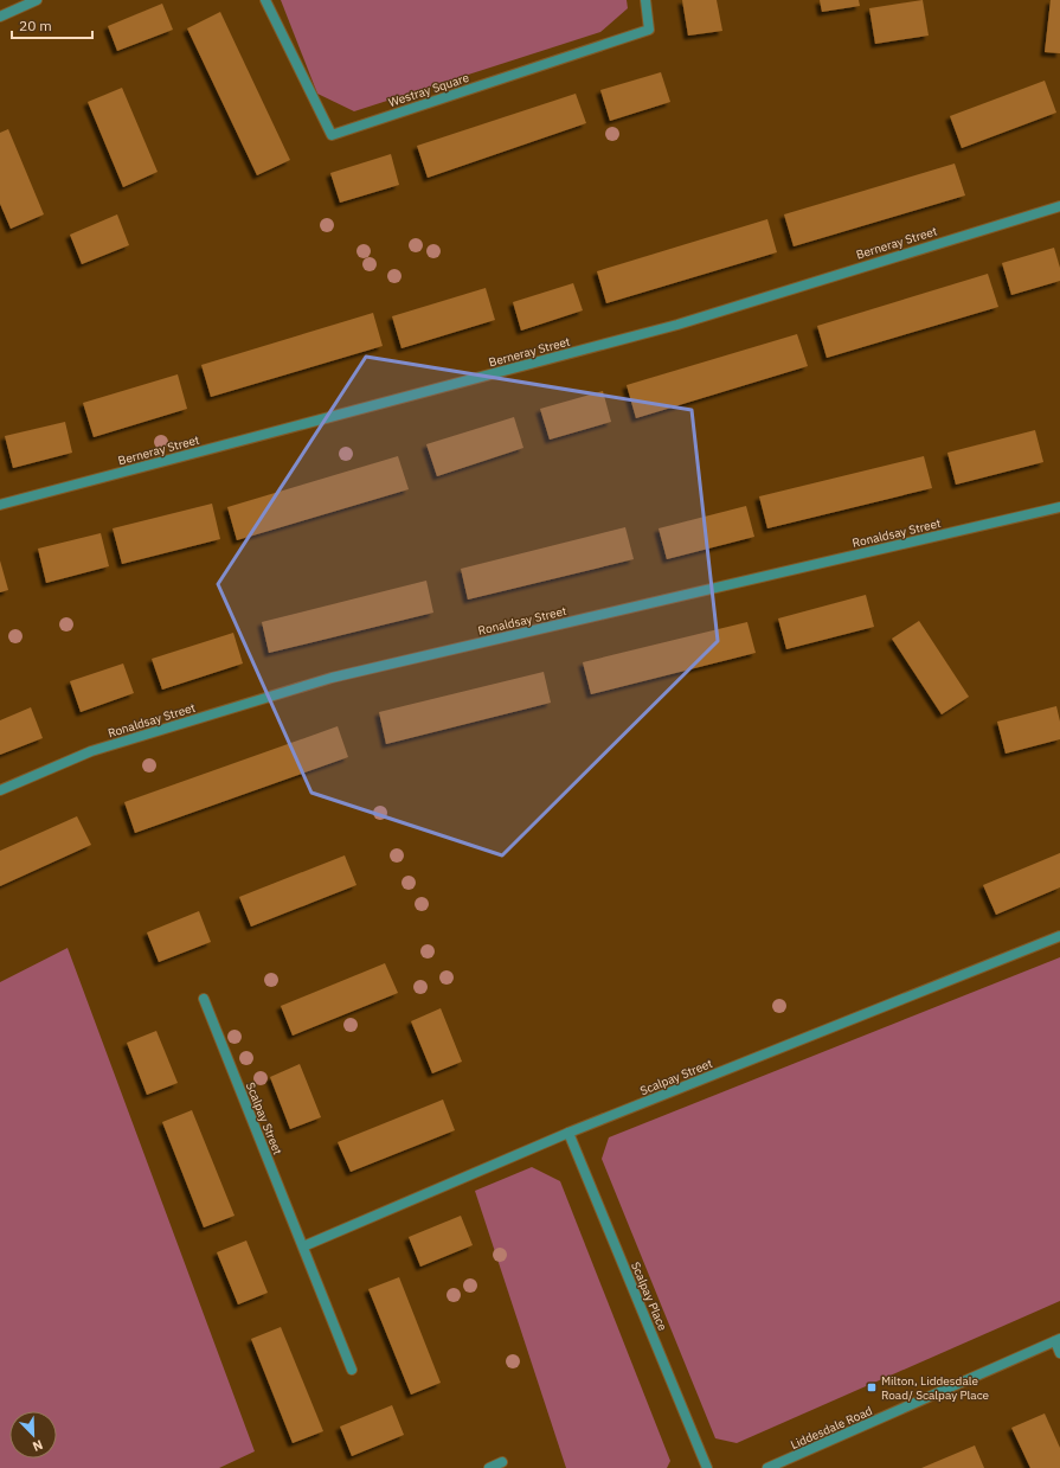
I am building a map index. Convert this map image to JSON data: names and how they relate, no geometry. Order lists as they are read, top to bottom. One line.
{"streets":{"street":["Westray Square","Berneray Street","Ronaldsay Street","Scalpay Street","Scalpay Place","Liddesdale Road"]},"crossings":[["Scalpay Street","Scalpay Place"]],"places":{"transit":["Milton, Liddesdale Road/ Scalpay Place"]},"scale_bar":"20 m","north":"bottom right"}
